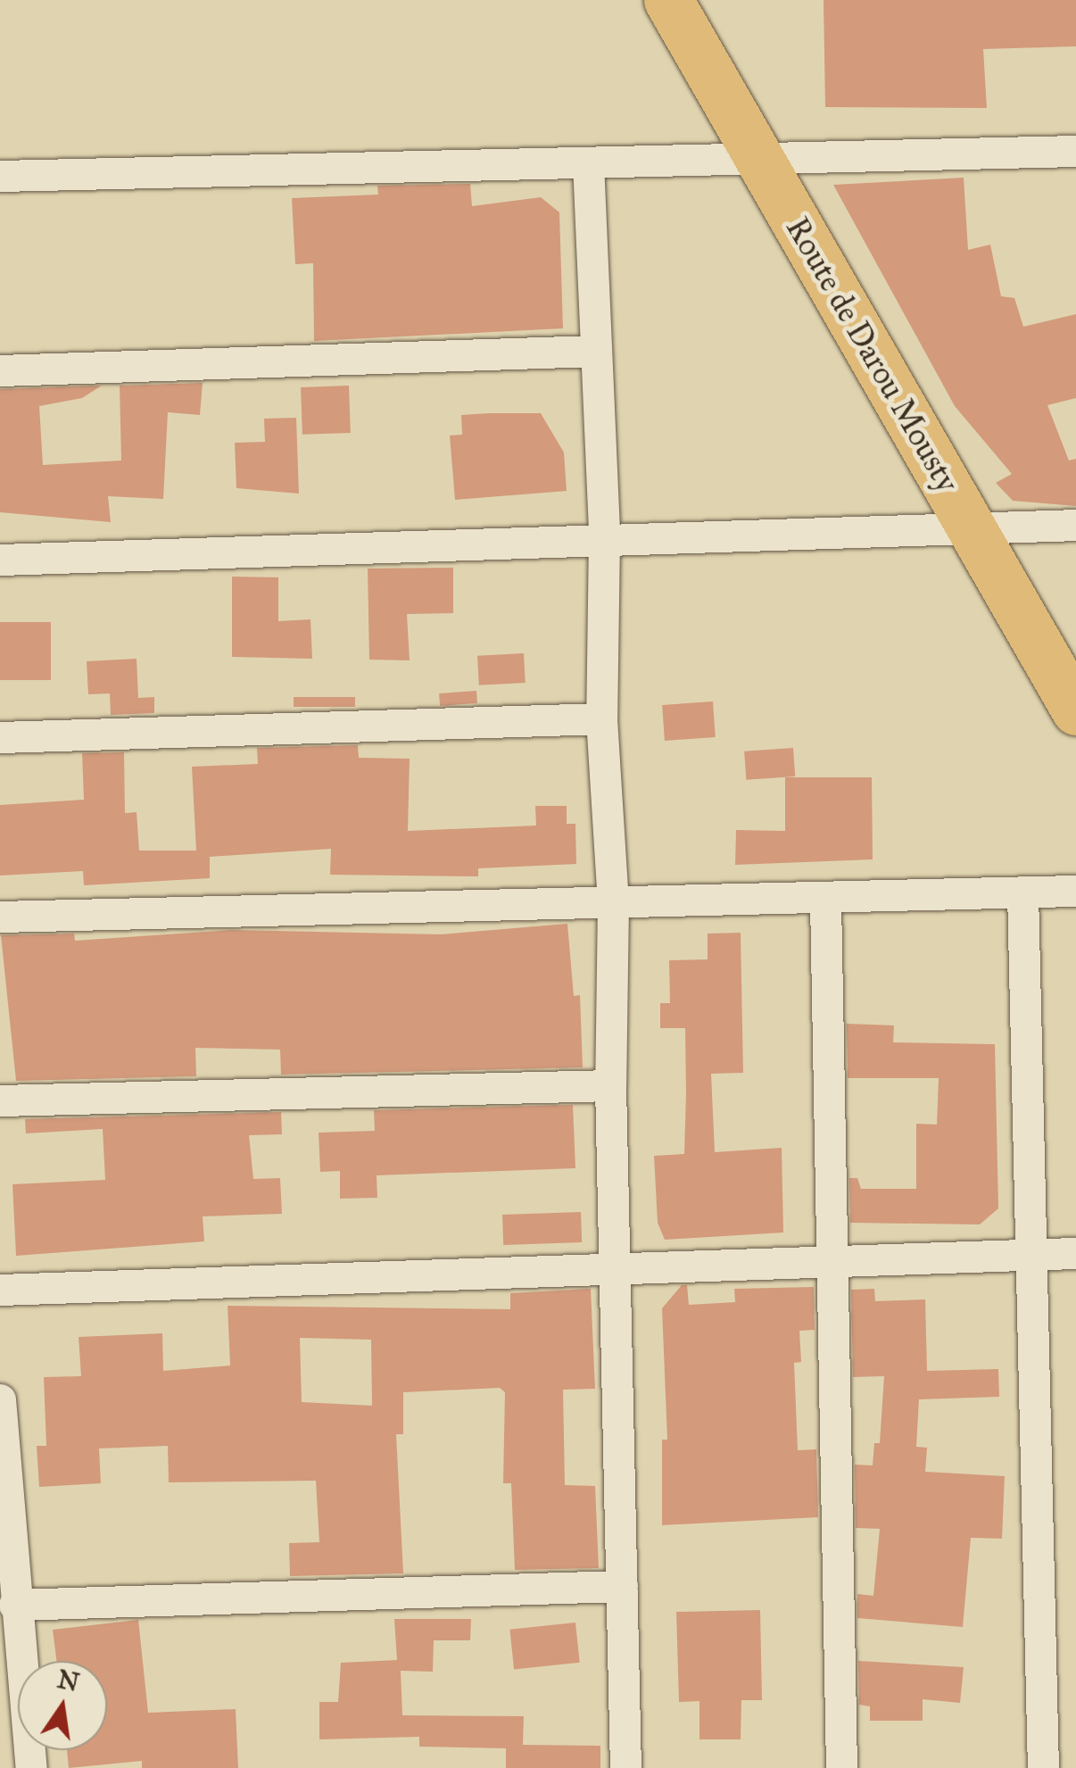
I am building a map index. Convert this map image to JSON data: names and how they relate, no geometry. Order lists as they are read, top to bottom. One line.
{"streets":{"main road":["Route de Darou Mousty"]},"north":"top"}
